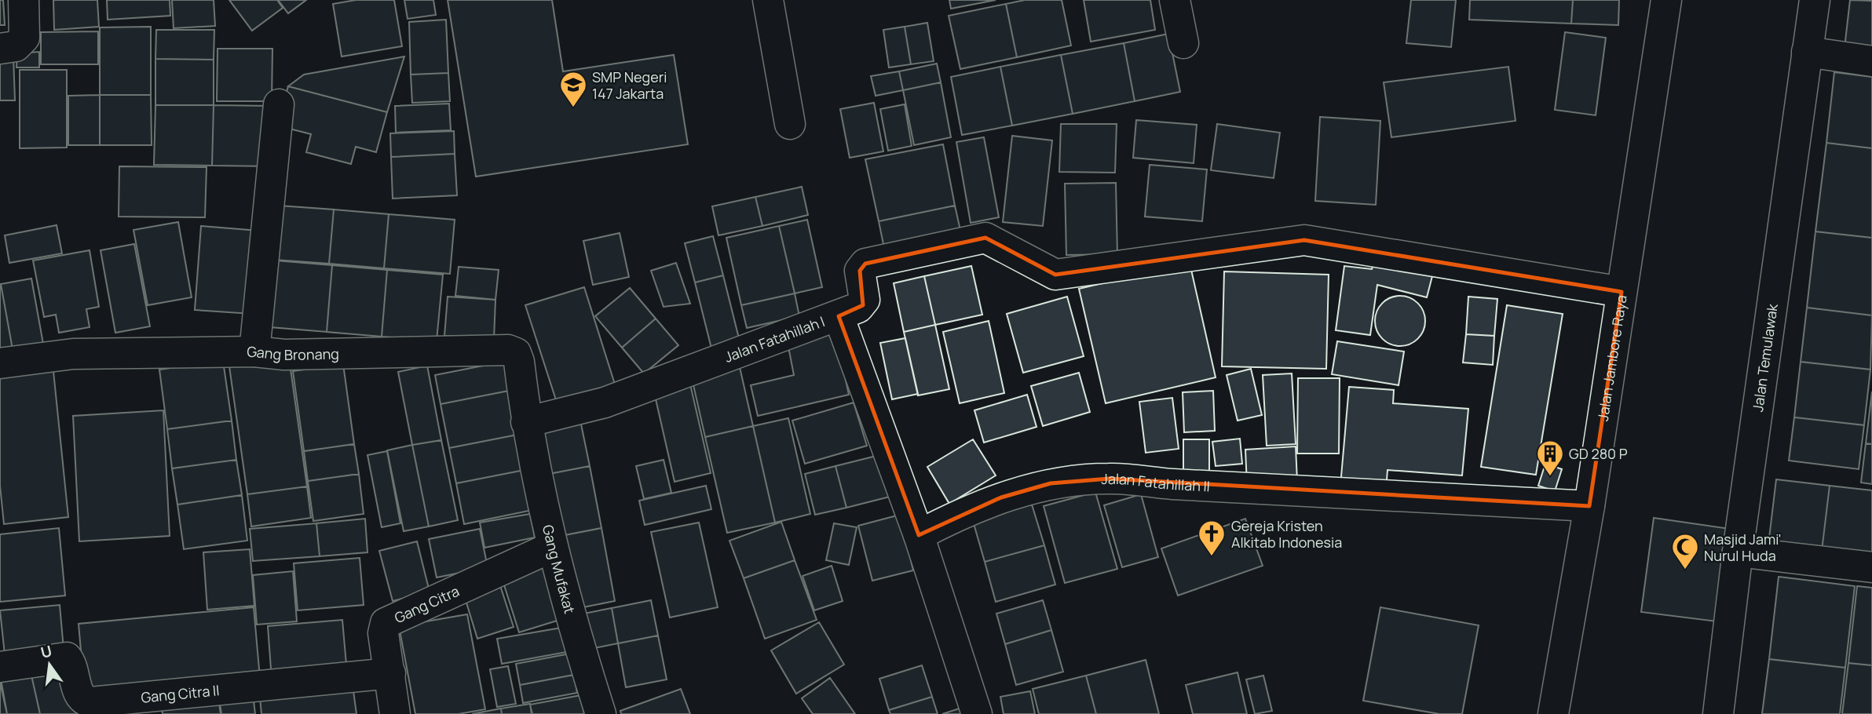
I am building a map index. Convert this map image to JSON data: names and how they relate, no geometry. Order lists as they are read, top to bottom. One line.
{"streets":{"street":["Jalan Fatahillah I","Gang Bronang","Jalan Jambore Raya","Jalan Temulawak","Jalan Fatahillah II","Gang Mufakat","Gang Citra","Gang Citra II"]},"crossings":[["Jalan Fatahillah I","Gang Bronang"],["Jalan Fatahillah I","Jalan Jambore Raya"],["Jalan Fatahillah I","Gang Mufakat"],["Gang Bronang","Gang Mufakat"],["Jalan Jambore Raya","Jalan Fatahillah II"],["Gang Mufakat","Gang Citra"],["Gang Citra","Gang Citra II"]],"places":{"school or university":["SMP Negeri 147 Jakarta"],"building":["GD 280 P"],"church":["Gereja Kristen Alkitab Indonesia"],"mosque":["Masjid Jami' Nurul Huda"]},"north":"top"}
